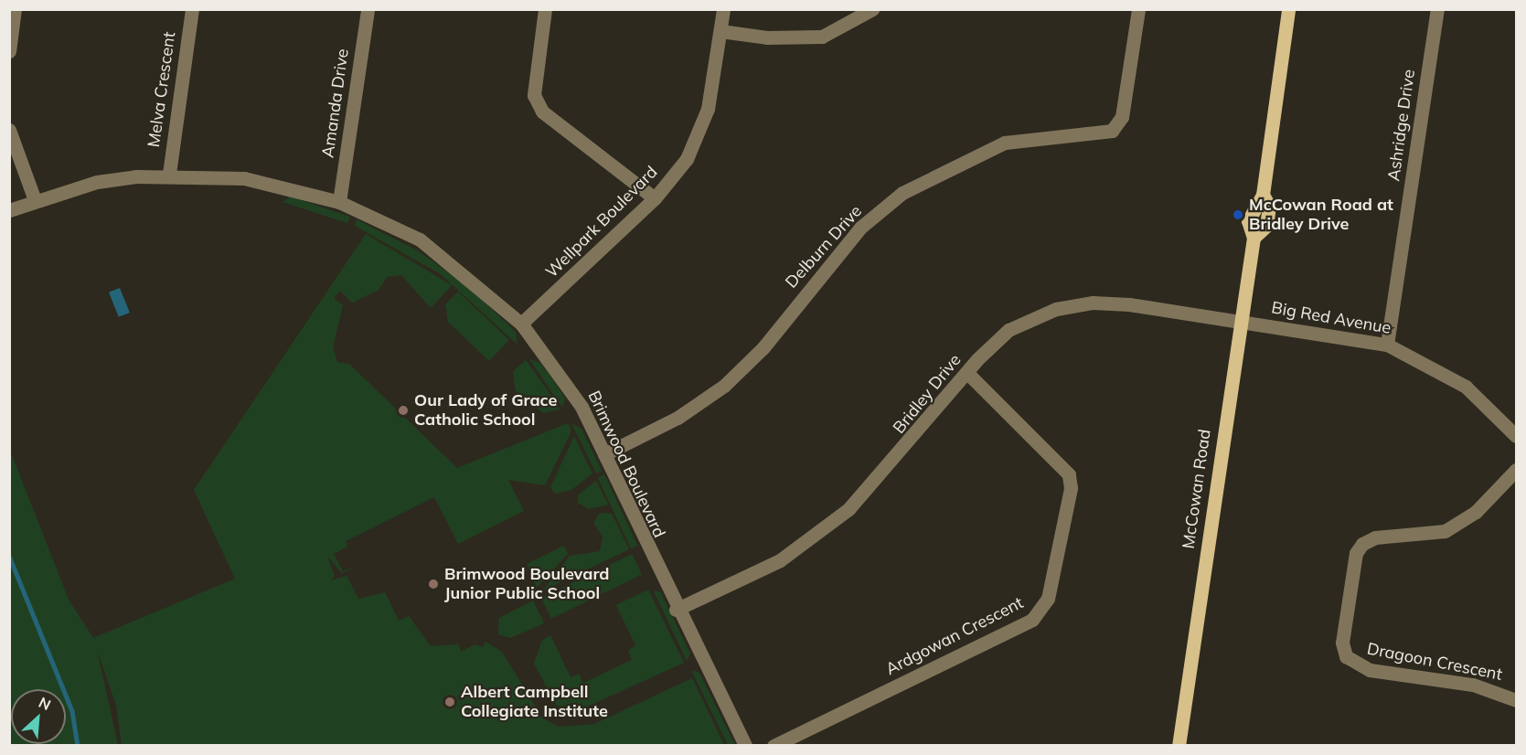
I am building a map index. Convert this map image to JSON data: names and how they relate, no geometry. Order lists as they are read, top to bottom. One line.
{"streets":{"main road":["McCowan Road"],"street":["Melva Crescent","Amanda Drive","Ashridge Drive","Wellpark Boulevard","Delburn Drive","Big Red Avenue","Bridley Drive","Brimwood Boulevard","Ardgowan Crescent","Dragoon Crescent"]},"crossings":[["Melva Crescent","Brimwood Boulevard"],["Amanda Drive","Brimwood Boulevard"],["Ashridge Drive","Big Red Avenue"],["Wellpark Boulevard","Brimwood Boulevard"],["Delburn Drive","Brimwood Boulevard"],["Big Red Avenue","Bridley Drive"],["Big Red Avenue","McCowan Road"],["Bridley Drive","Brimwood Boulevard"],["Bridley Drive","McCowan Road"],["Bridley Drive","Ardgowan Crescent"]],"places":["McCowan Road at Bridley Drive","Our Lady of Grace Catholic School","Brimwood Boulevard Junior Public School","Albert Campbell Collegiate Institute"],"north":"top right"}
